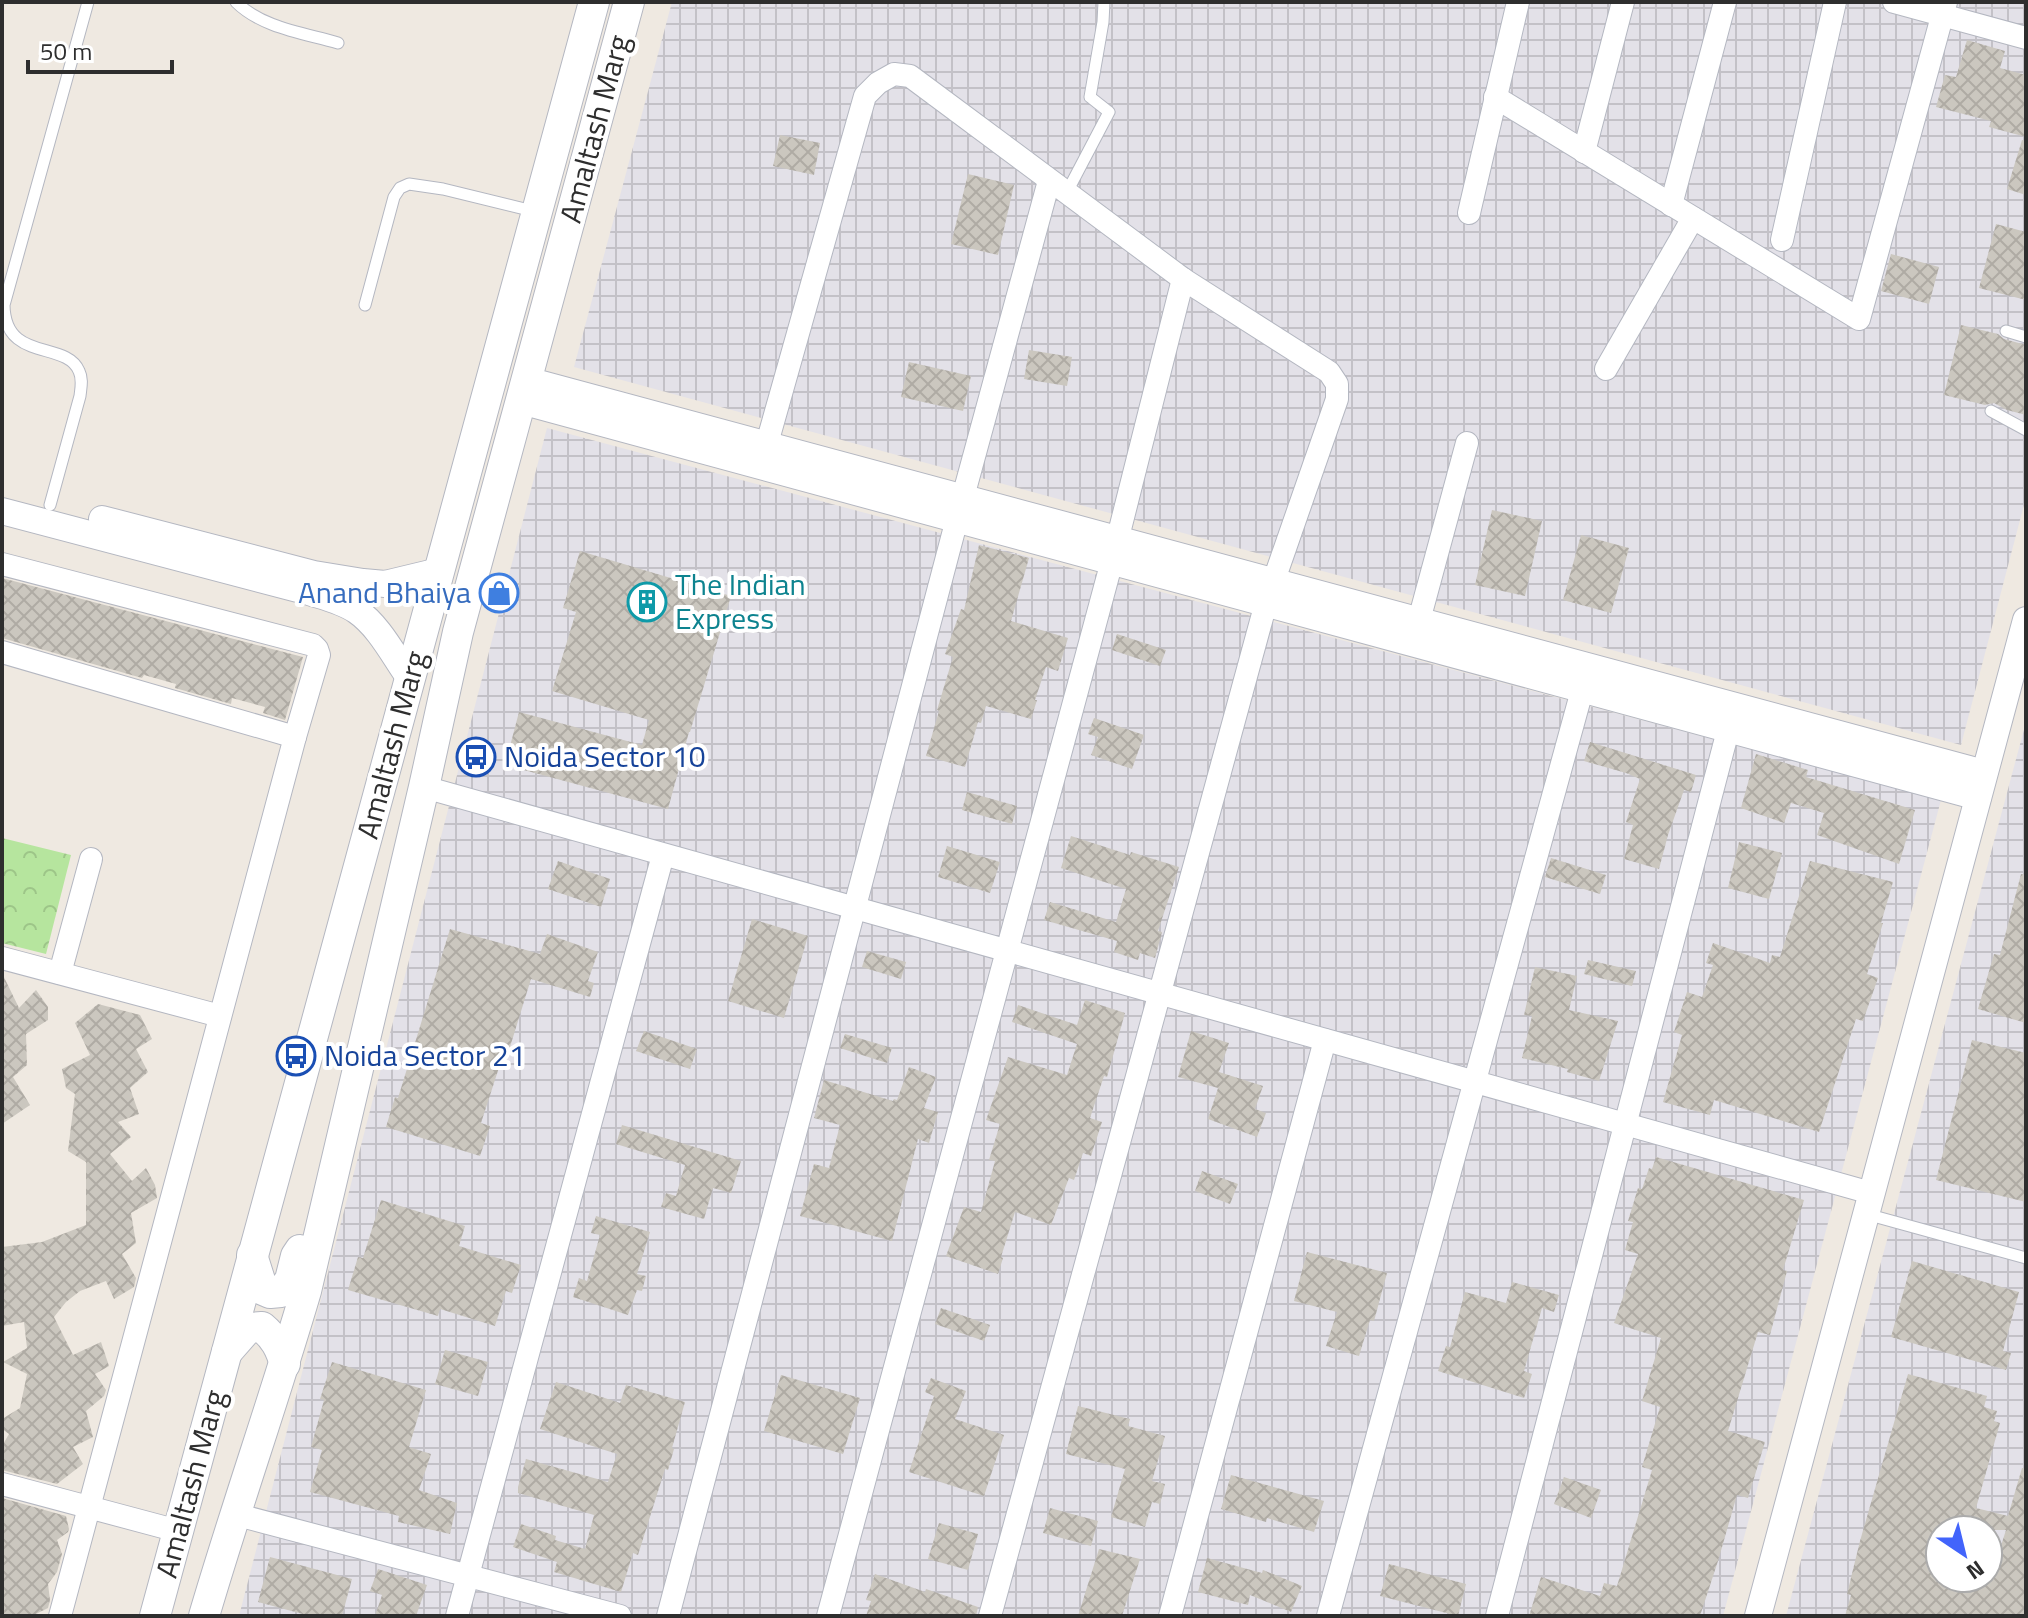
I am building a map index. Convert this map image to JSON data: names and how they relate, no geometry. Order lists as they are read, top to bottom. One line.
{"streets":{"main road":["Amaltash Marg"]},"places":{"shop":["Anand Bhaiya"],"building":["The Indian Express"],"bus stop":["Noida Sector 10","Noida Sector 21"]},"scale_bar":"50 m","north":"bottom right"}
